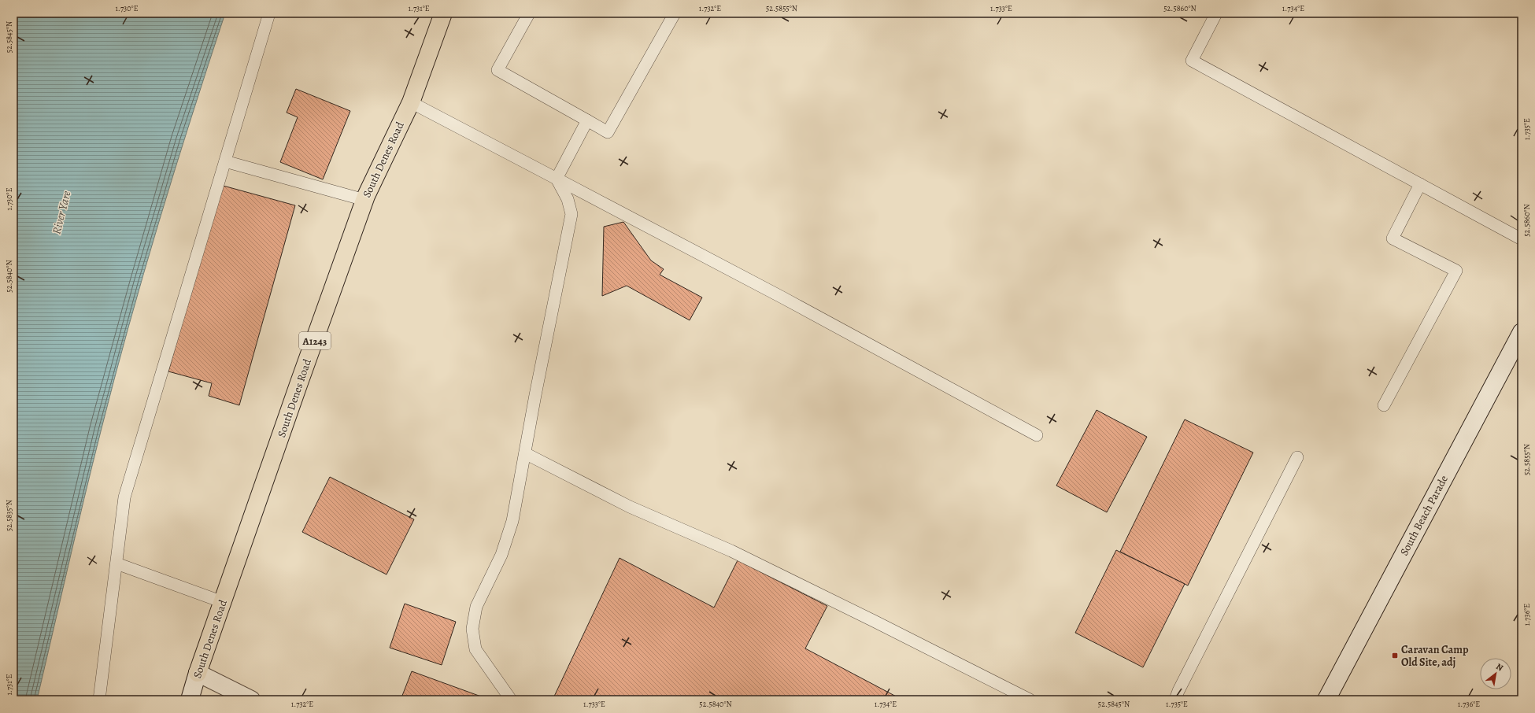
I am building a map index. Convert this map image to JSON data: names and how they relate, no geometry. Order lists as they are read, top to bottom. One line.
{"streets":{"main road":["South Denes Road","A1243"],"street":["South Beach Parade"]},"water":["River Yare"],"places":{"transit":["Caravan Camp Old Site, adj"]},"north":"top right","coordinates":["1.730°E","1.731°E","1.732°E","52.5855°N","1.733°E","52.5860°N","1.734°E","52.5845°N","1.735°E","52.5840°N","52.5835°N","1.736°E"]}
